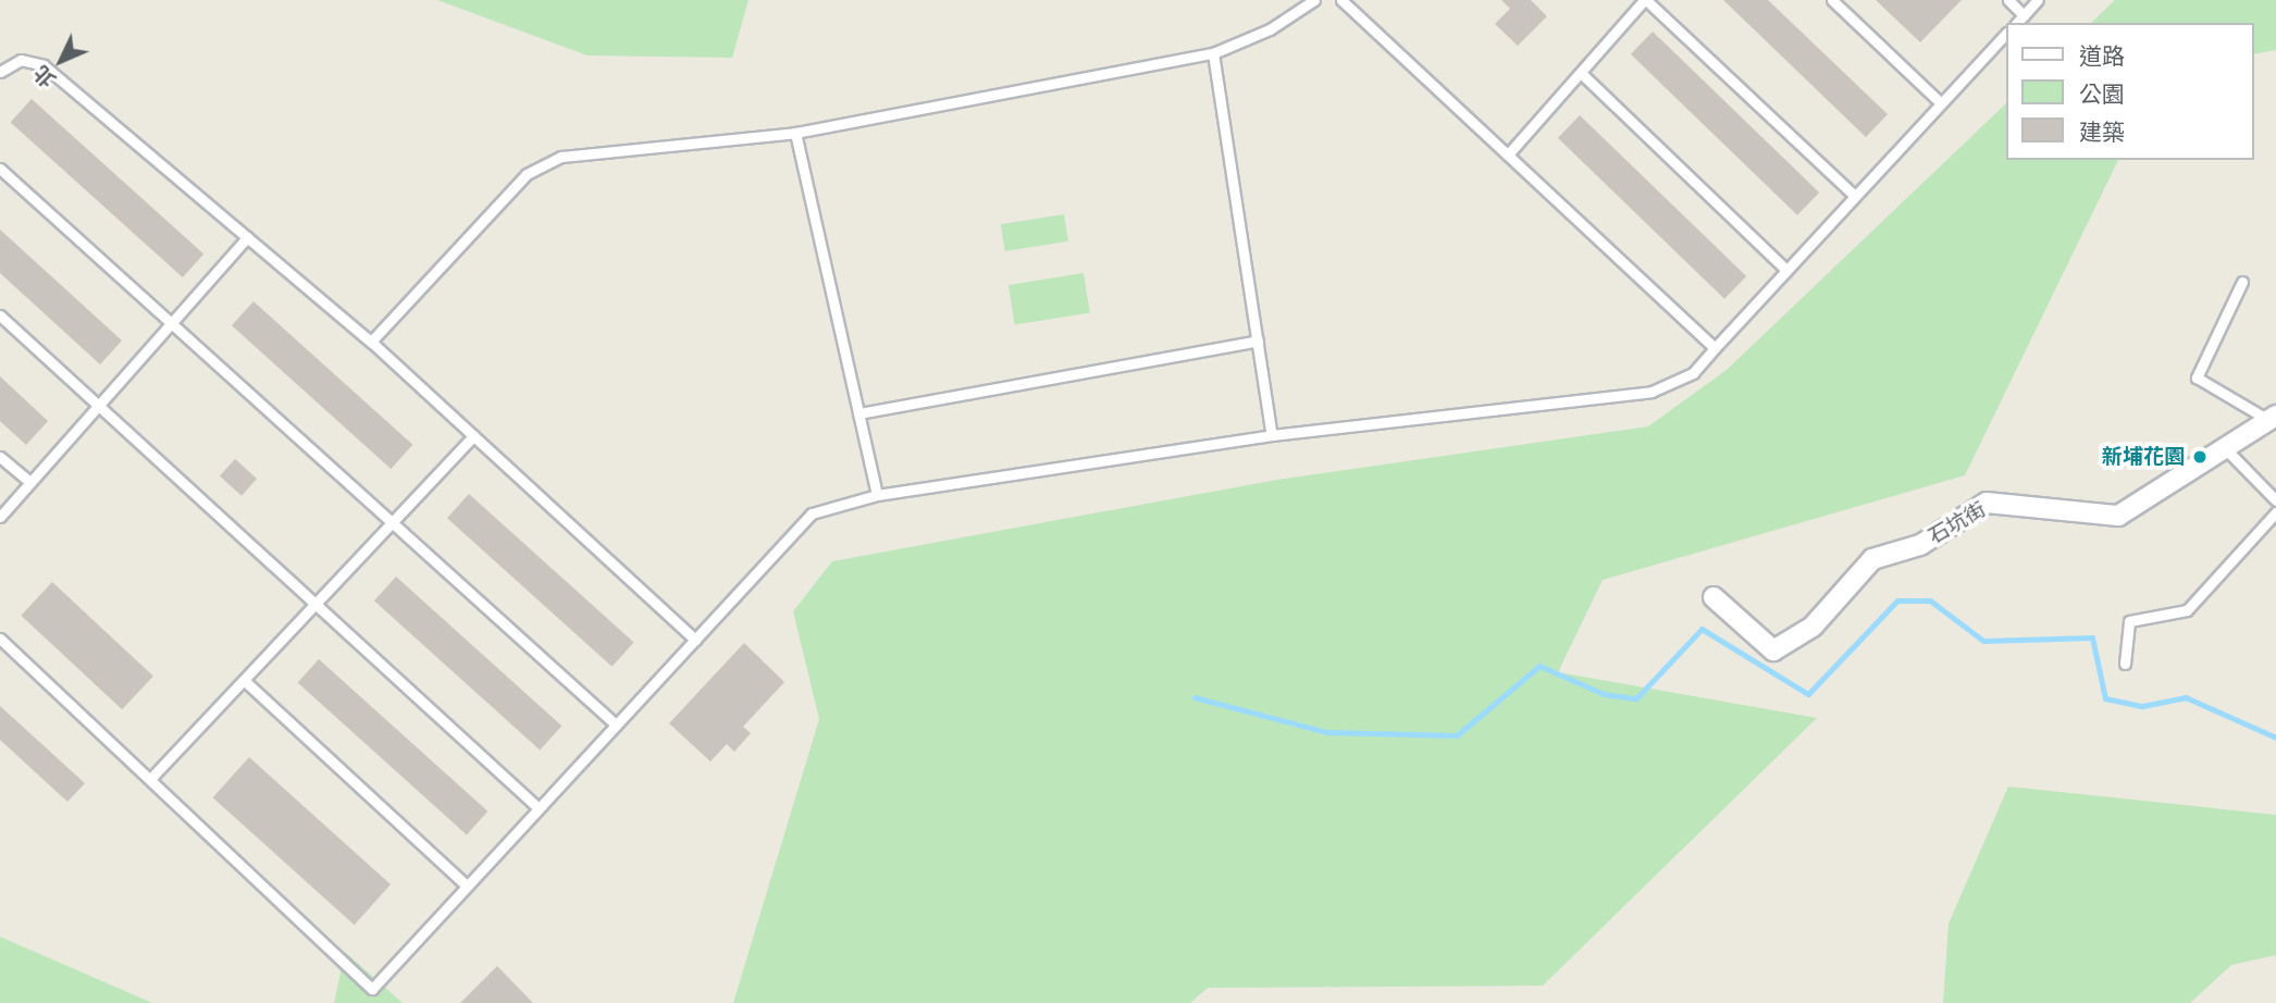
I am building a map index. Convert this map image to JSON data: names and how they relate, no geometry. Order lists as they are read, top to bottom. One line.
{"streets":{"street":["石坑街"]},"places":["新埔花園"],"legend":["道路","公園","建築"],"north":"bottom left"}
